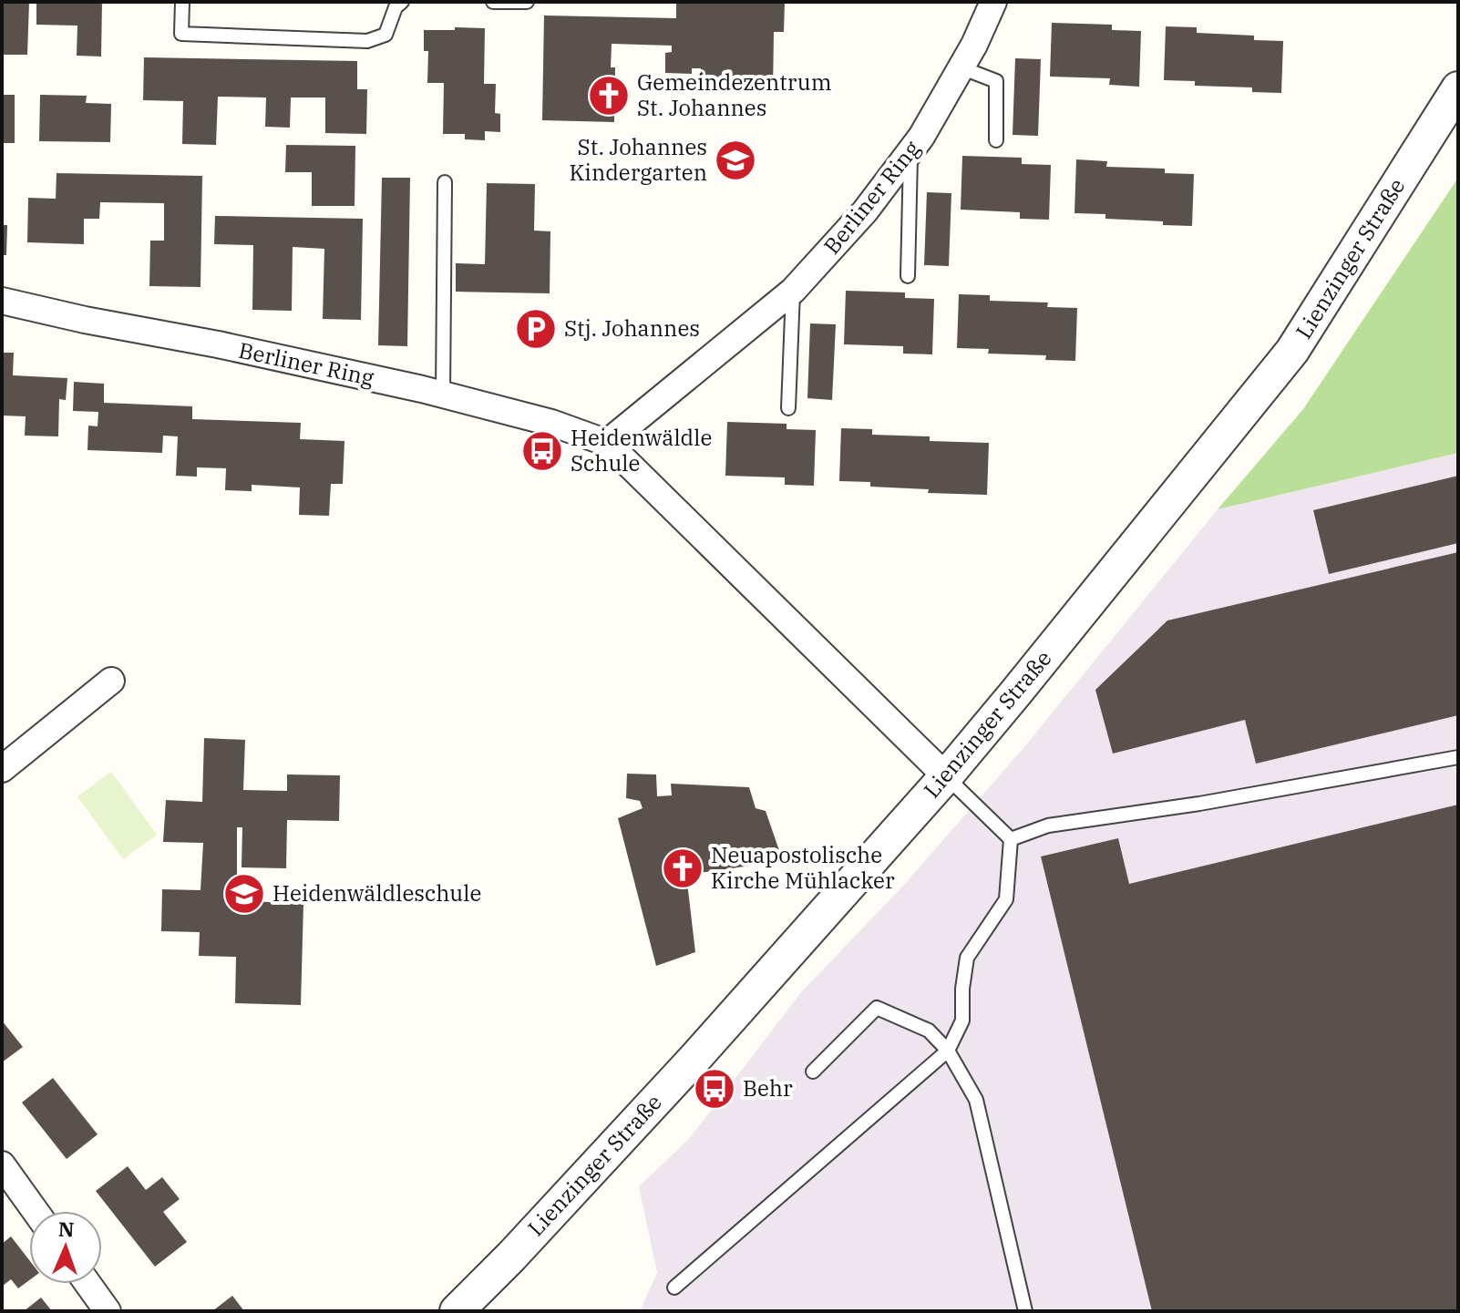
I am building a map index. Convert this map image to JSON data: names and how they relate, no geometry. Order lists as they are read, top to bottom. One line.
{"streets":{"street":["Berliner Ring","Lienzinger Straße"]},"crossings":[["Berliner Ring","Lienzinger Straße"]],"places":{"church":["Gemeindezentrum St. Johannes","Neuapostolische Kirche Mühlacker"],"school or university":["St. Johannes Kindergarten","Heidenwäldleschule"],"parking":["Stj. Johannes"],"bus stop":["Heidenwäldle Schule","Behr"]},"north":"top"}
